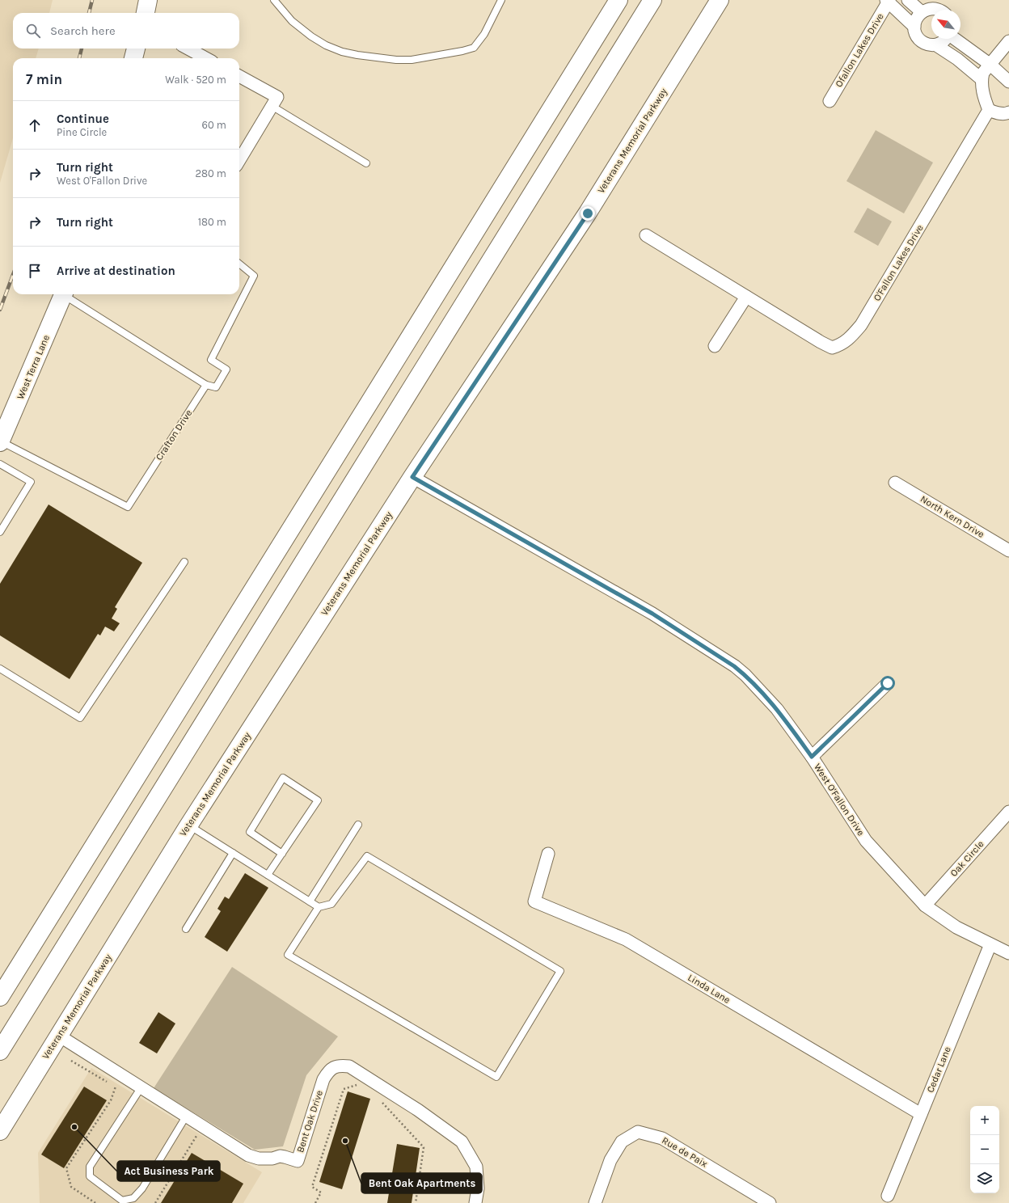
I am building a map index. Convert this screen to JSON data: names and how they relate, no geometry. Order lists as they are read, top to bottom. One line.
{"streets":{"main road":["Veterans Memorial Parkway","West Terra Lane"],"street":["Ofallon Lakes Drive","O'Fallon Lakes Drive","North Kern Drive","West O'Fallon Drive","Oak Circle","Linda Lane","Cedar Lane","Bent Oak Drive","Rue de Paix"],"lane":["Crafton Drive"]},"crossings":[["Veterans Memorial Parkway","West O'Fallon Drive"],["Veterans Memorial Parkway","Bent Oak Drive"],["West Terra Lane","Crafton Drive"],["West O'Fallon Drive","Oak Circle"],["West O'Fallon Drive","Cedar Lane"],["Linda Lane","Cedar Lane"]],"places":["Act Business Park","Bent Oak Apartments"],"north":"top left","page":{"search":"Search here","heading":["7 min","Walk · 520 m"],"list":[["Continue","Pine Circle","60 m"],["Turn right","West O'Fallon Drive","280 m"],["Turn right","180 m"],"Arrive at destination"],"map_buttons":["+","−"]}}
